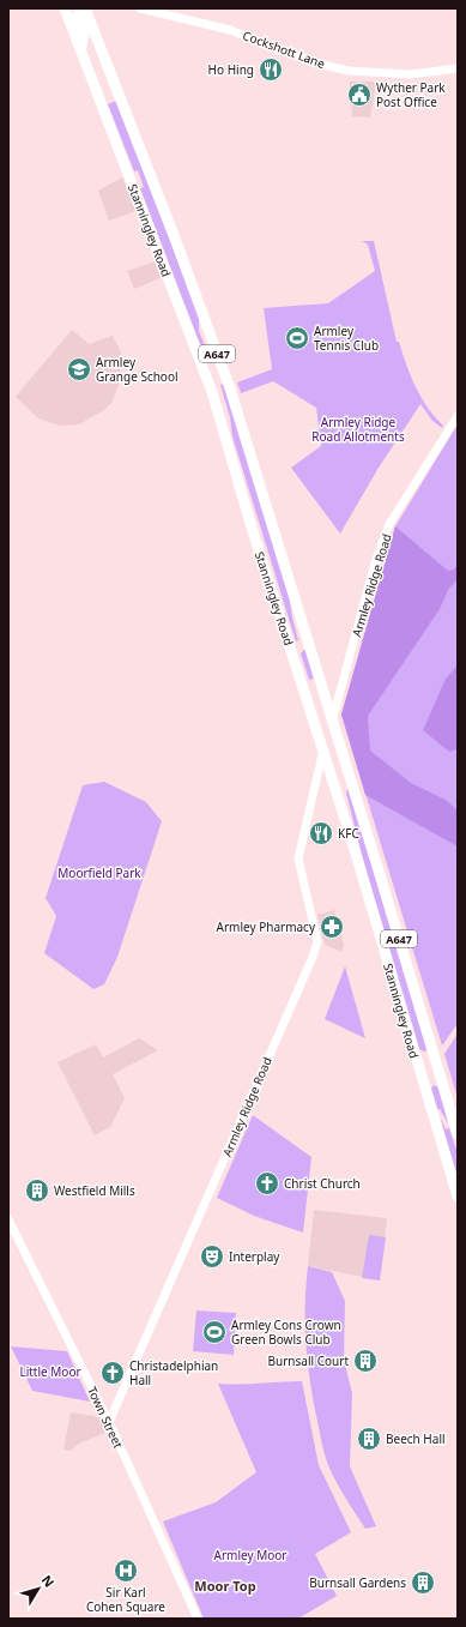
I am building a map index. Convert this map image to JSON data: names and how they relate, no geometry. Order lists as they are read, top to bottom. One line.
{"streets":{"main road":["Stanningley Road","A647"],"street":["Cockshott Lane","Armley Ridge Road","Town Street"]},"crossings":[["Stanningley Road","Armley Ridge Road"],["Armley Ridge Road","Town Street"]],"districts":["Moor Top"],"parks":["Armley Ridge Road Allotments","Moorfield Park","Little Moor","Armley Moor"],"places":{"restaurant":["Ho Hing","KFC"],"public building":["Wyther Park Post Office"],"sports":["Armley Tennis Club","Armley Cons Crown Green Bowls Club"],"school or university":["Armley Grange School"],"pharmacy":["Armley Pharmacy"],"church":["Christ Church","Christadelphian Hall"],"building":["Westfield Mills","Burnsall Court","Beech Hall","Burnsall Gardens"],"theatre":["Interplay"],"hospital":["Sir Karl Cohen Square"]},"north":"top right"}
